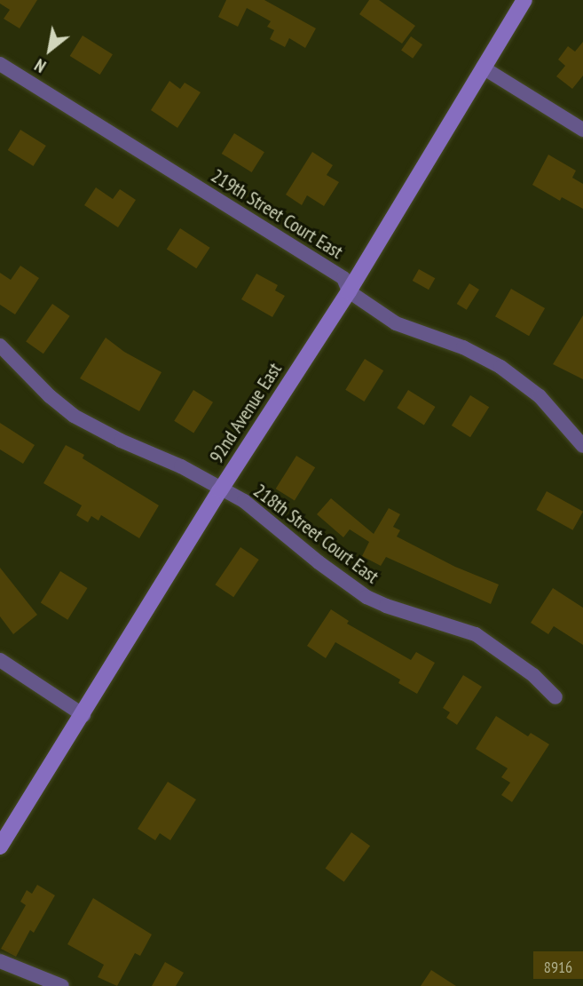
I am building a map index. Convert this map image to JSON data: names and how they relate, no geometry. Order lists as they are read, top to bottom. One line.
{"streets":{"street":["219th Street Court East","92nd Avenue East","218th Street Court East"]},"crossings":[["219th Street Court East","92nd Avenue East"],["92nd Avenue East","218th Street Court East"]],"house_numbers":["8916"],"north":"bottom left"}
